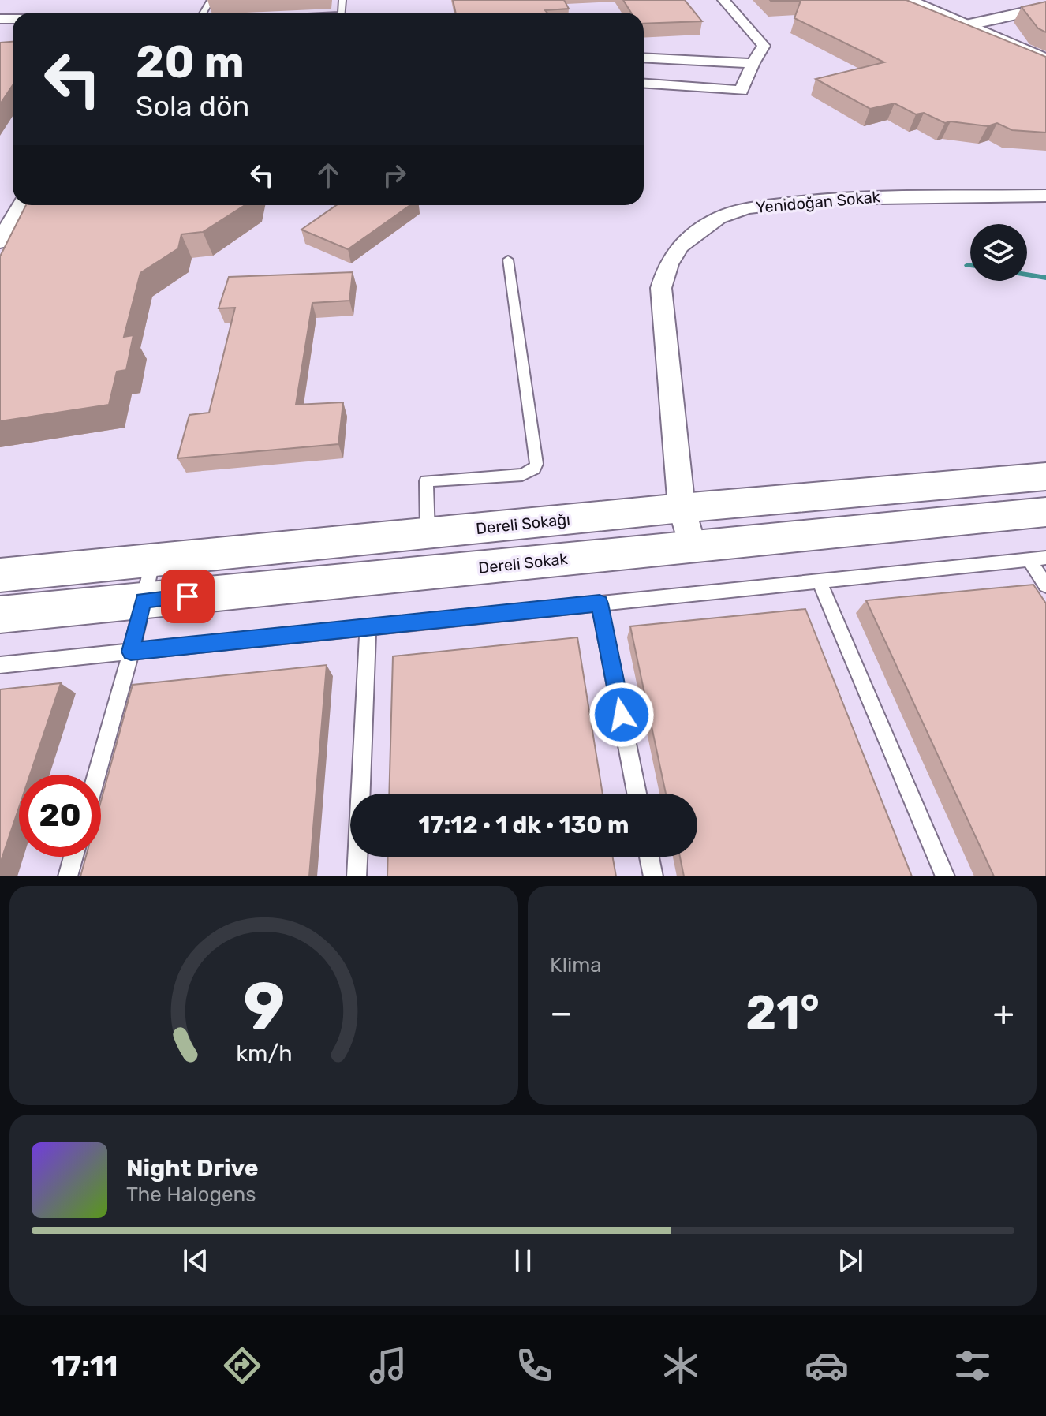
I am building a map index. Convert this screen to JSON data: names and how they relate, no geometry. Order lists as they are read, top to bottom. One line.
{"streets":{"street":["Yenidoğan Sokak","Dereli Sokağı","Dereli Sokak"]},"crossings":[["Yenidoğan Sokak","Dereli Sokağı"],["Yenidoğan Sokak","Dereli Sokak"]],"page":{"turn":["20 m","Sola dön"],"limit":"20","trip":"17:12 · 1 dk · 130 m","tile":"Klima","heat":["−","21°","+"],"song":["Night Drive","The Halogens"],"tabs":"17:11","gauge":["9","km/h"]}}
